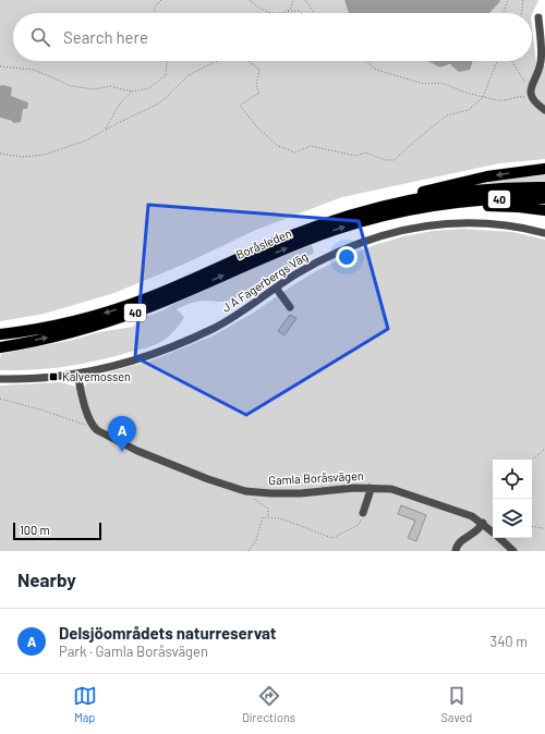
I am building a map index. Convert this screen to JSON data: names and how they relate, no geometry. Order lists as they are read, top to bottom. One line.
{"streets":{"highway":["40","Boråsleden"],"street":["J A Fagerbergs Väg","Gamla Boråsvägen"]},"places":{"transit":["Kalvemossen"]},"scale_bar":"100 m","page":{"search":"Search here","pins":"A","scale":"100 m","heading":"Nearby","list":[{"mark":"A","name":"Delsjöområdets naturreservat","note":"Park · Gamla Boråsvägen","value":"340 m"}],"nav":["Map","Directions","Saved"]}}
